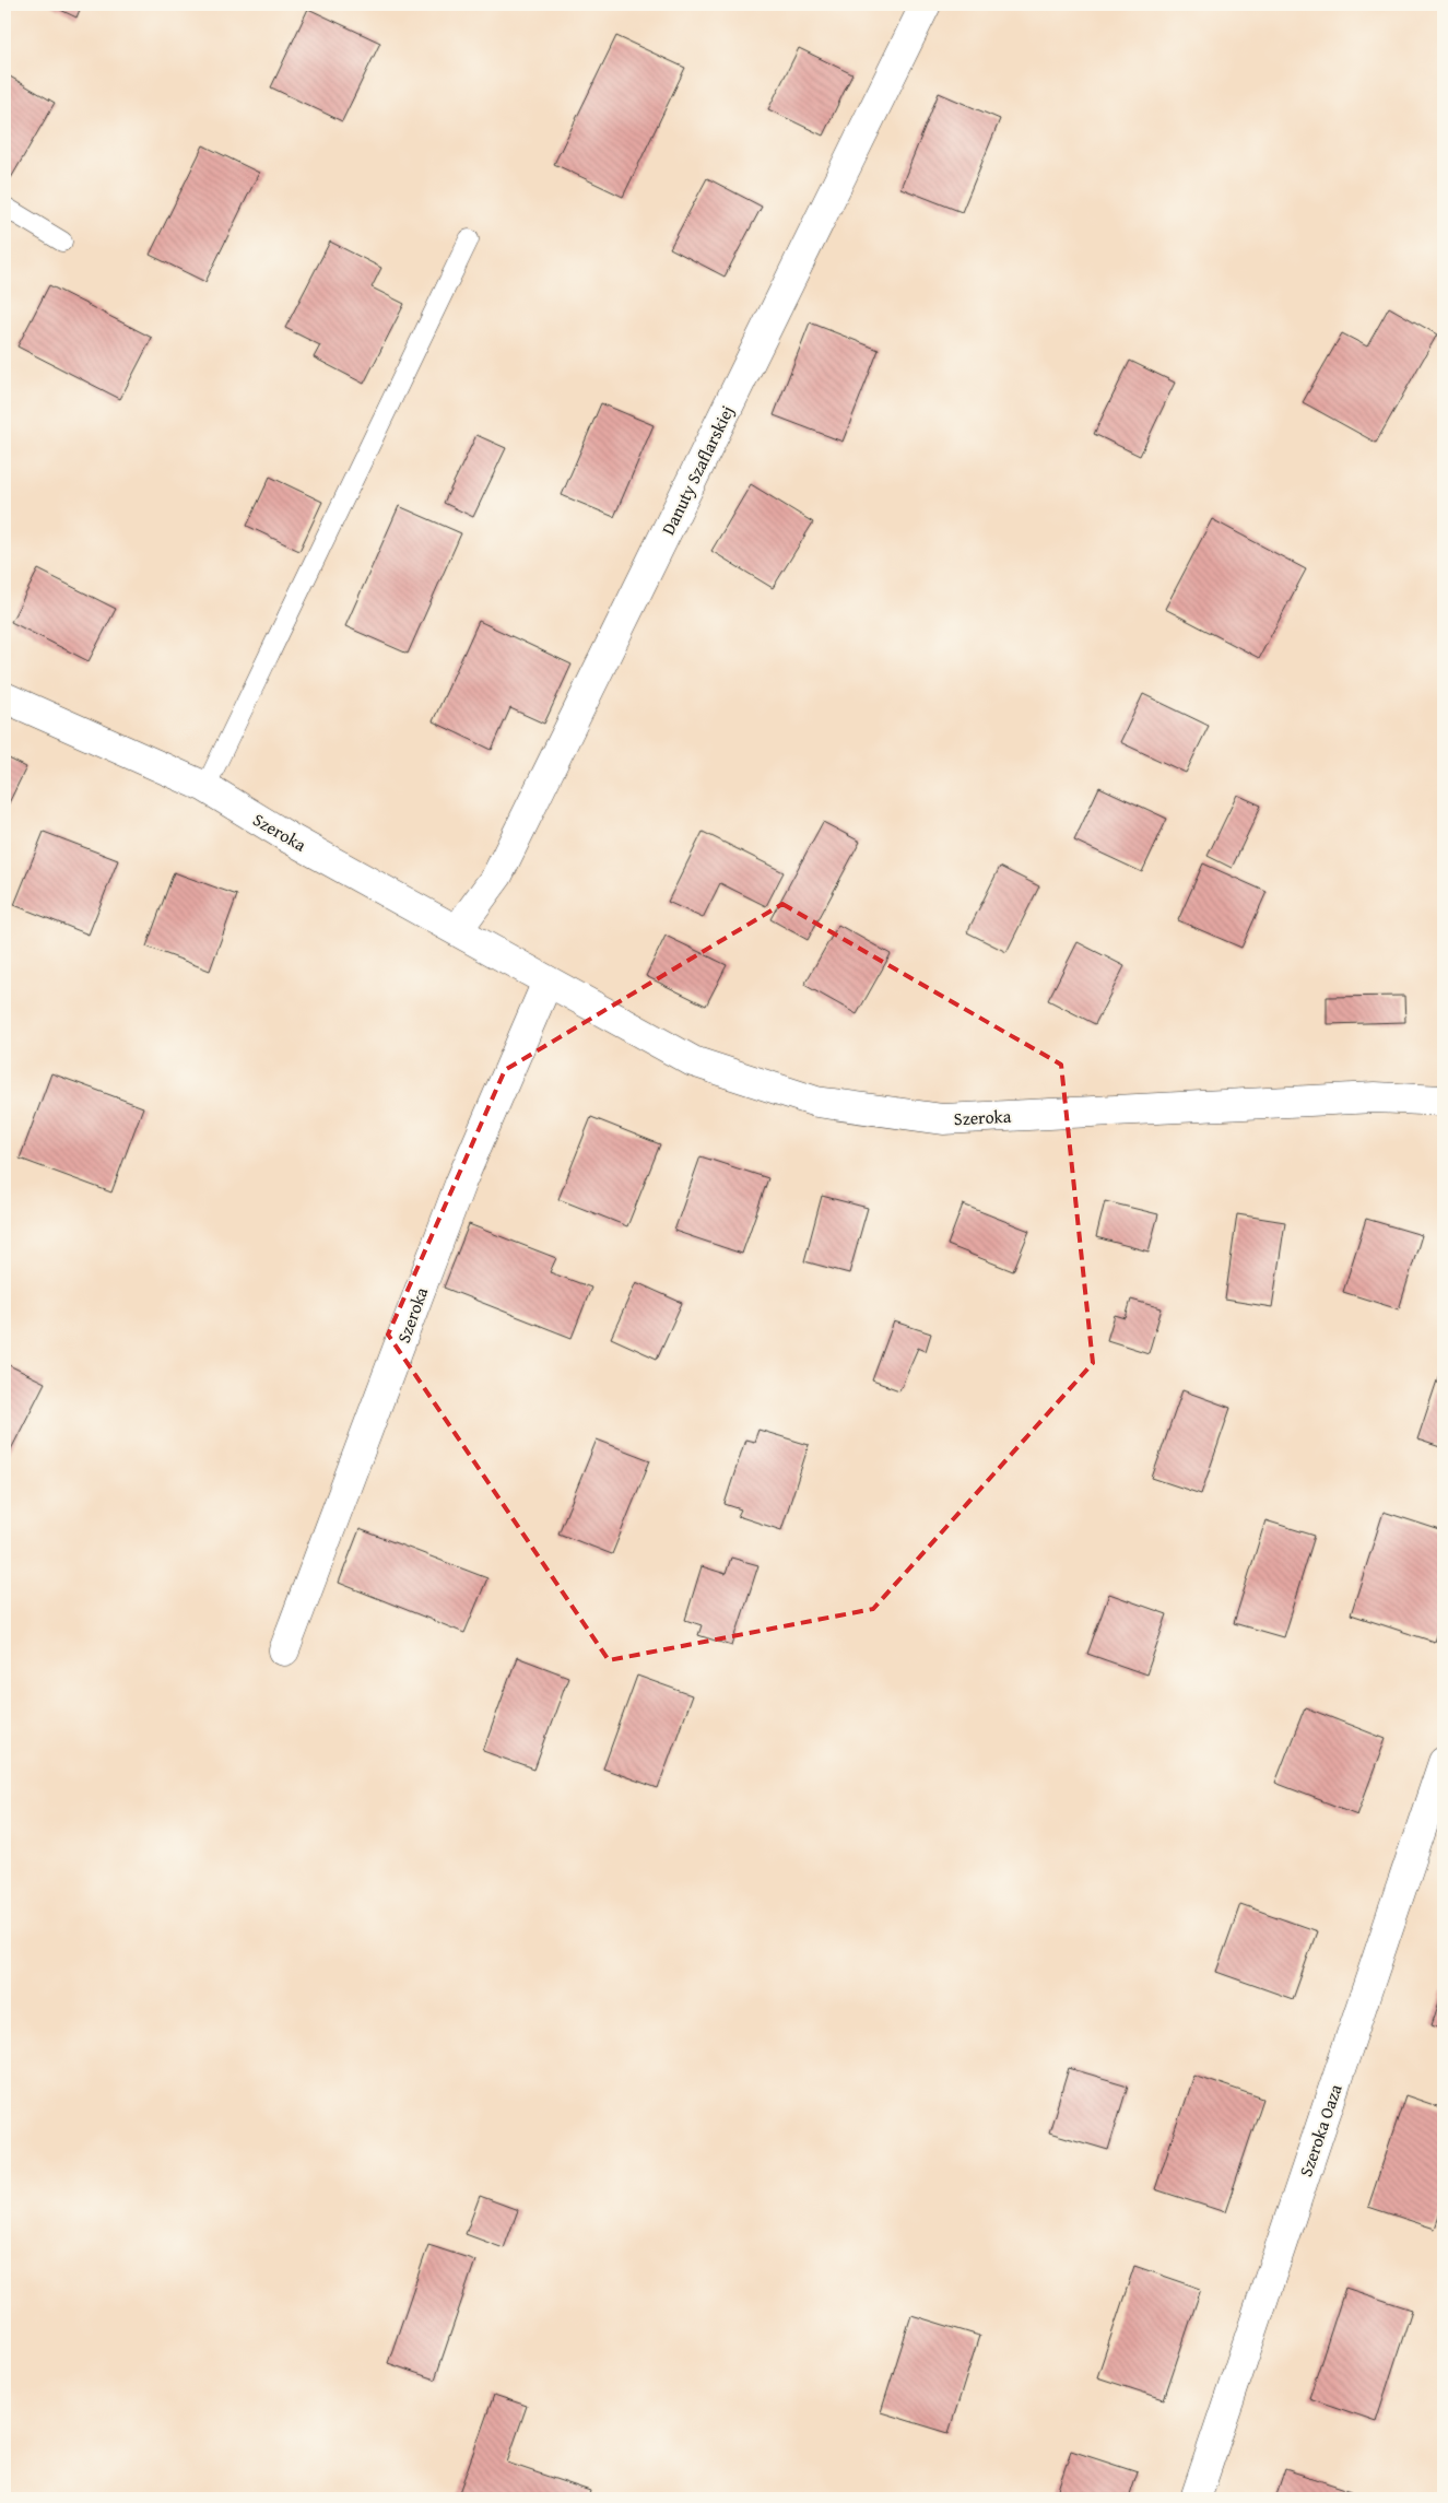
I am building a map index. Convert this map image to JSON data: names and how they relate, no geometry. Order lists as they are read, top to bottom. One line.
{"streets":{"street":["Danuty Szaflarskiej","Szeroka","Szeroka Oaza"]},"crossings":[["Danuty Szaflarskiej","Szeroka"]]}
